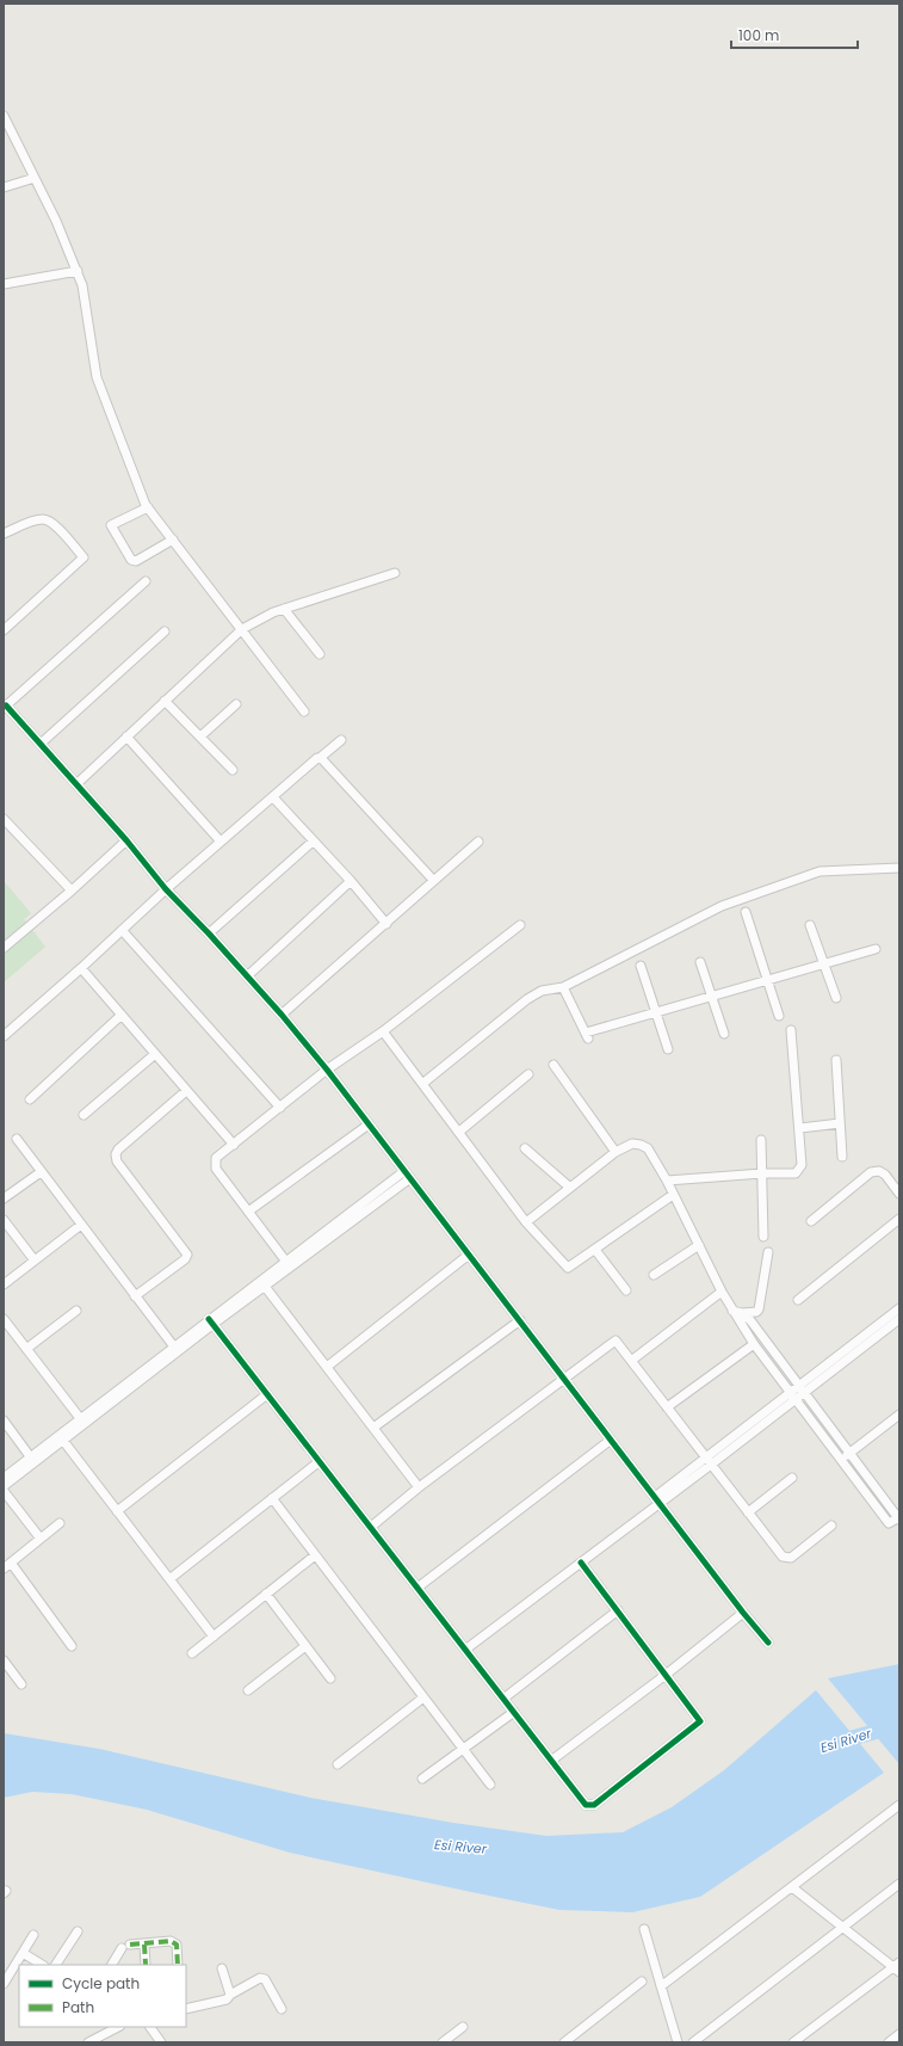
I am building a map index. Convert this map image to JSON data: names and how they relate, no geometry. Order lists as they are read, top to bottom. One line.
{"water":["Esi River"],"legend":["Cycle path","Path"],"scale_bar":"100 m"}
